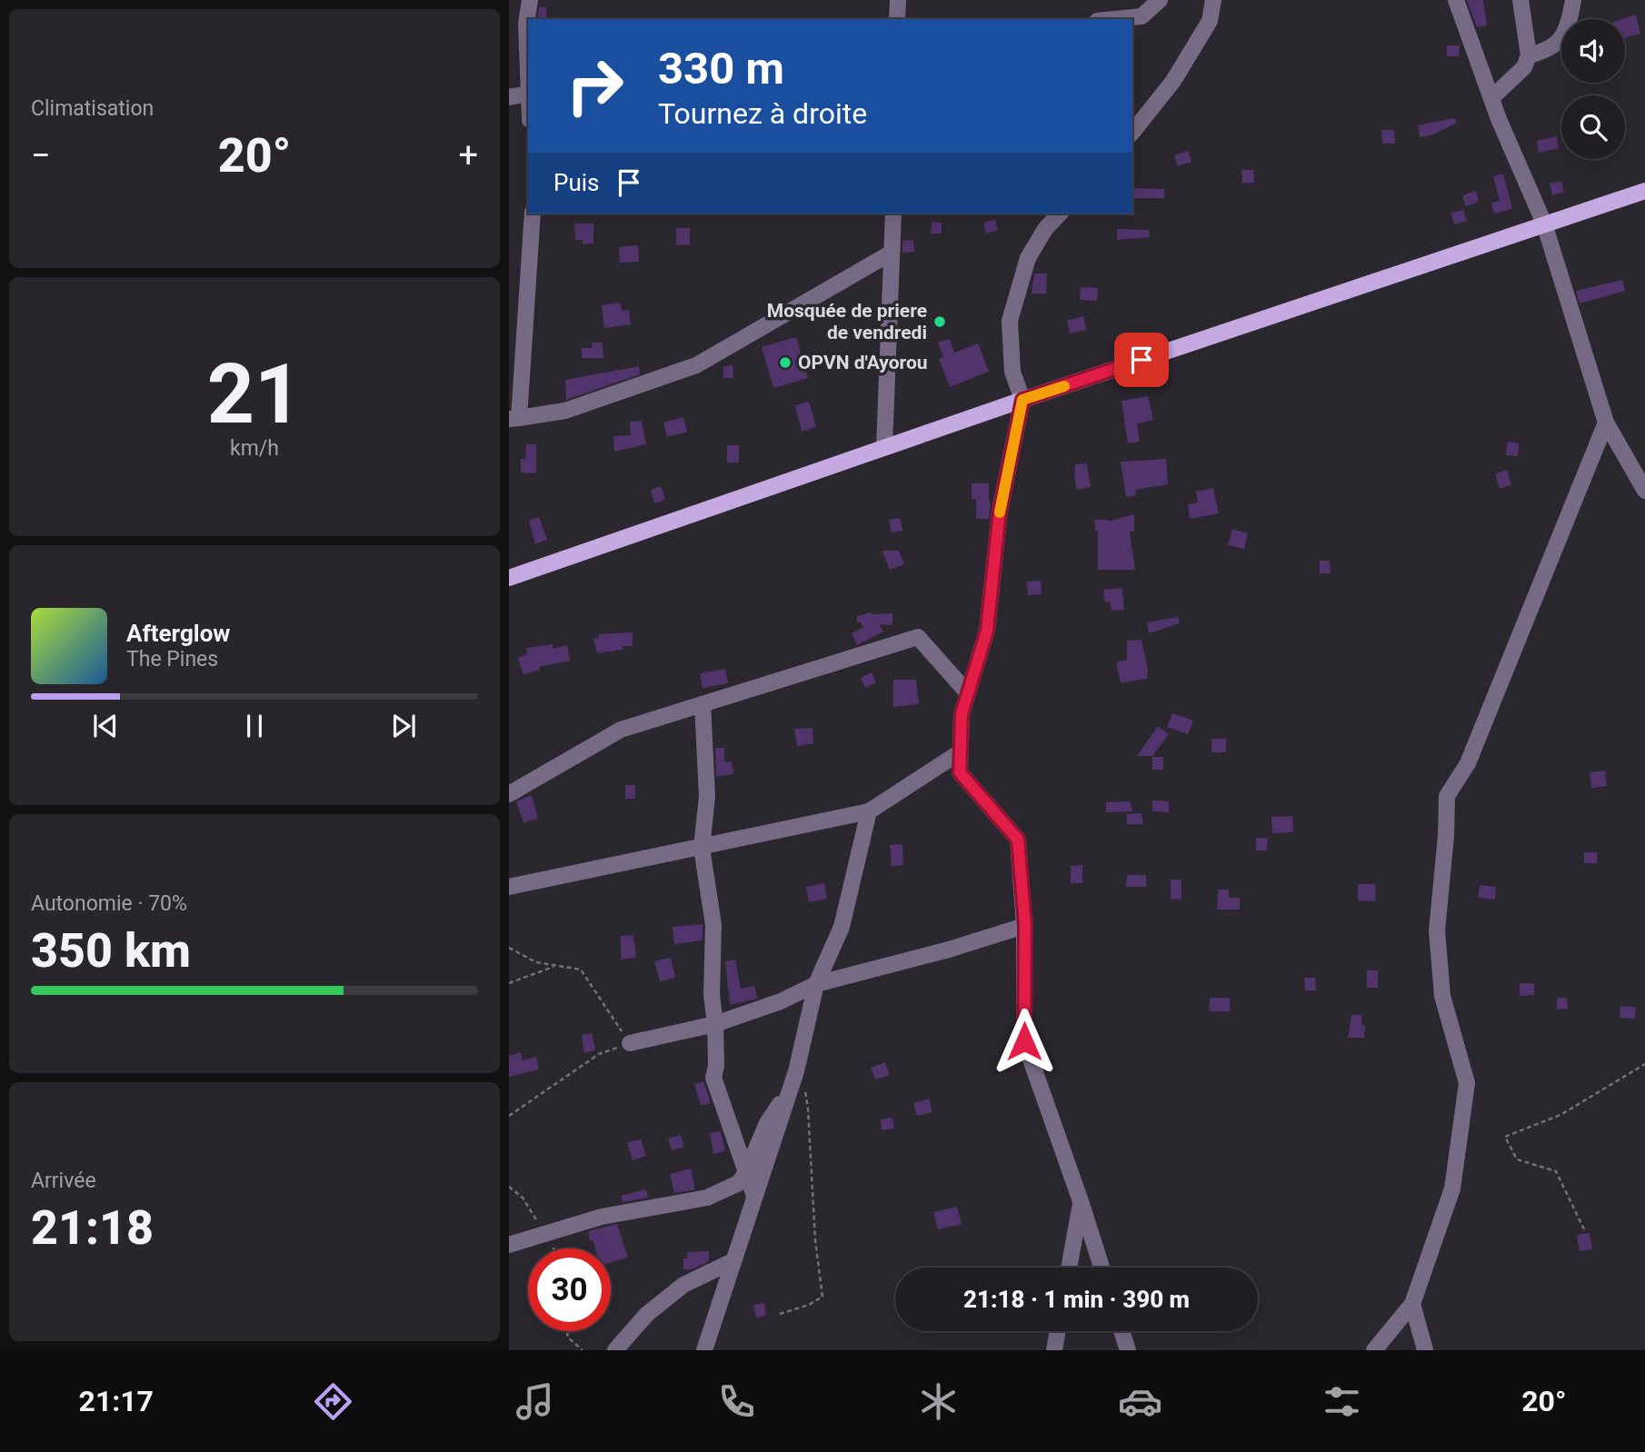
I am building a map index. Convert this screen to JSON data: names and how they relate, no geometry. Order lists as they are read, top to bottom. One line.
{"places":["Mosquée de priere de vendredi","OPVN d'Ayorou"],"page":{"tile":["Climatisation",["21","km/h"],["Autonomie · 70%","350 km"],["Arrivée","21:18"]],"turn":["330 m","Tournez à droite"],"heat":["−","20°","+"],"then":"Puis","song":["Afterglow","The Pines"],"limit":"30","trip":"21:18 · 1 min · 390 m","tabs":["21:17","20°"]}}
